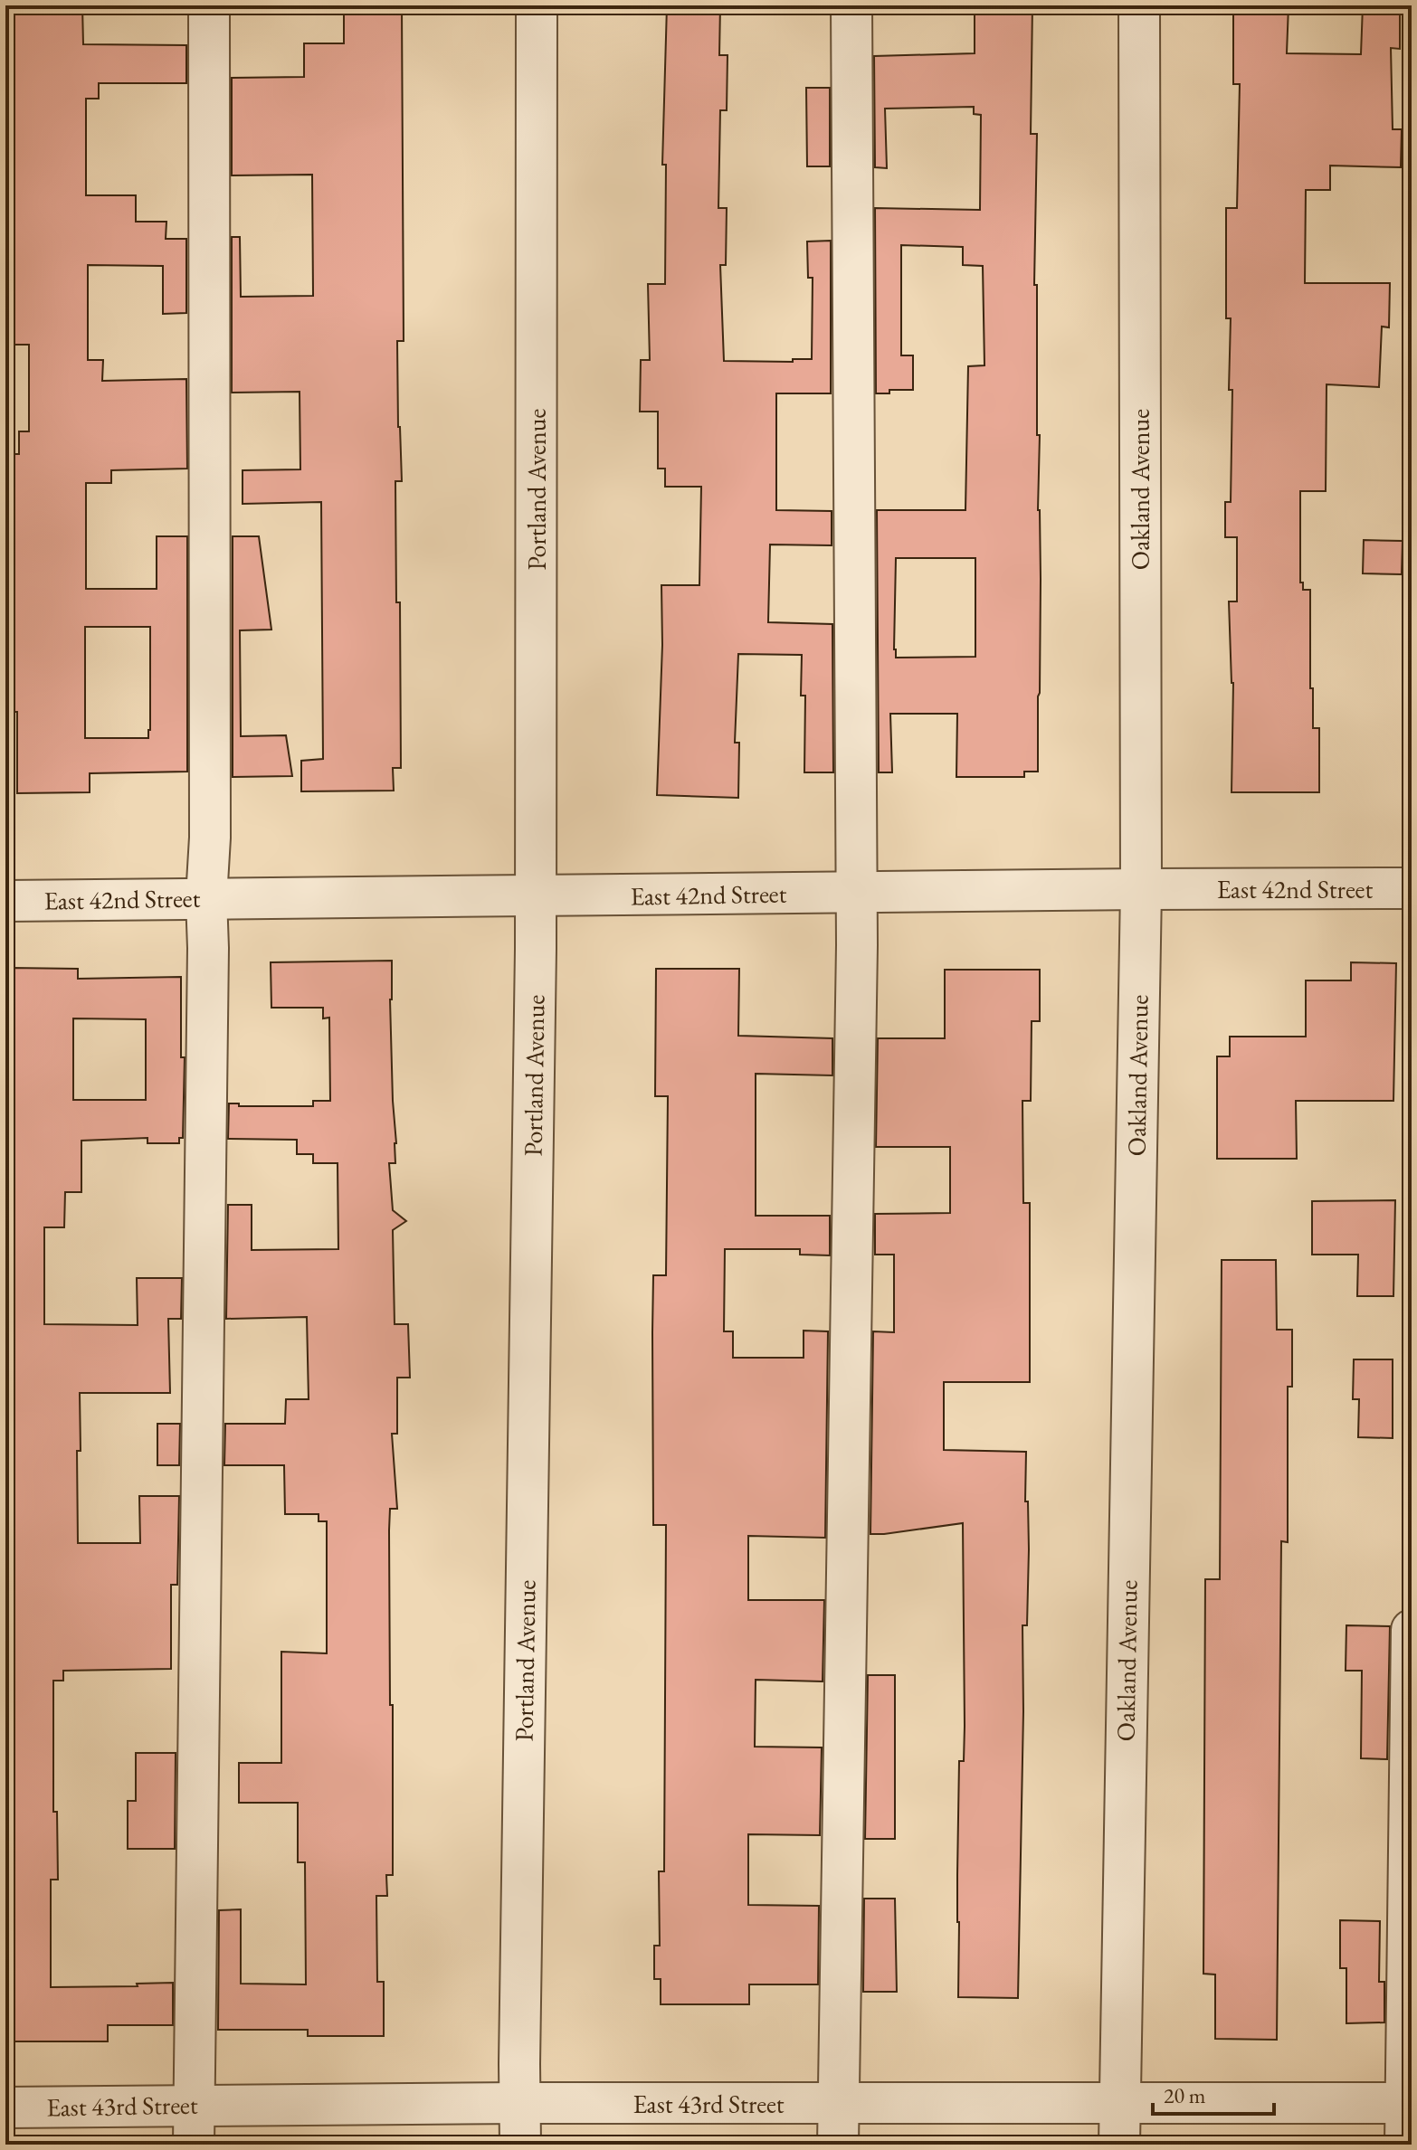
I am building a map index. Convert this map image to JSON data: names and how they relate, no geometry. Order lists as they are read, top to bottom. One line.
{"streets":{"street":["Portland Avenue","Oakland Avenue","East 42nd Street","East 43rd Street"]},"crossings":[["Portland Avenue","East 42nd Street"],["Portland Avenue","East 43rd Street"],["Oakland Avenue","East 42nd Street"],["Oakland Avenue","East 43rd Street"]],"scale_bar":"20 m"}
